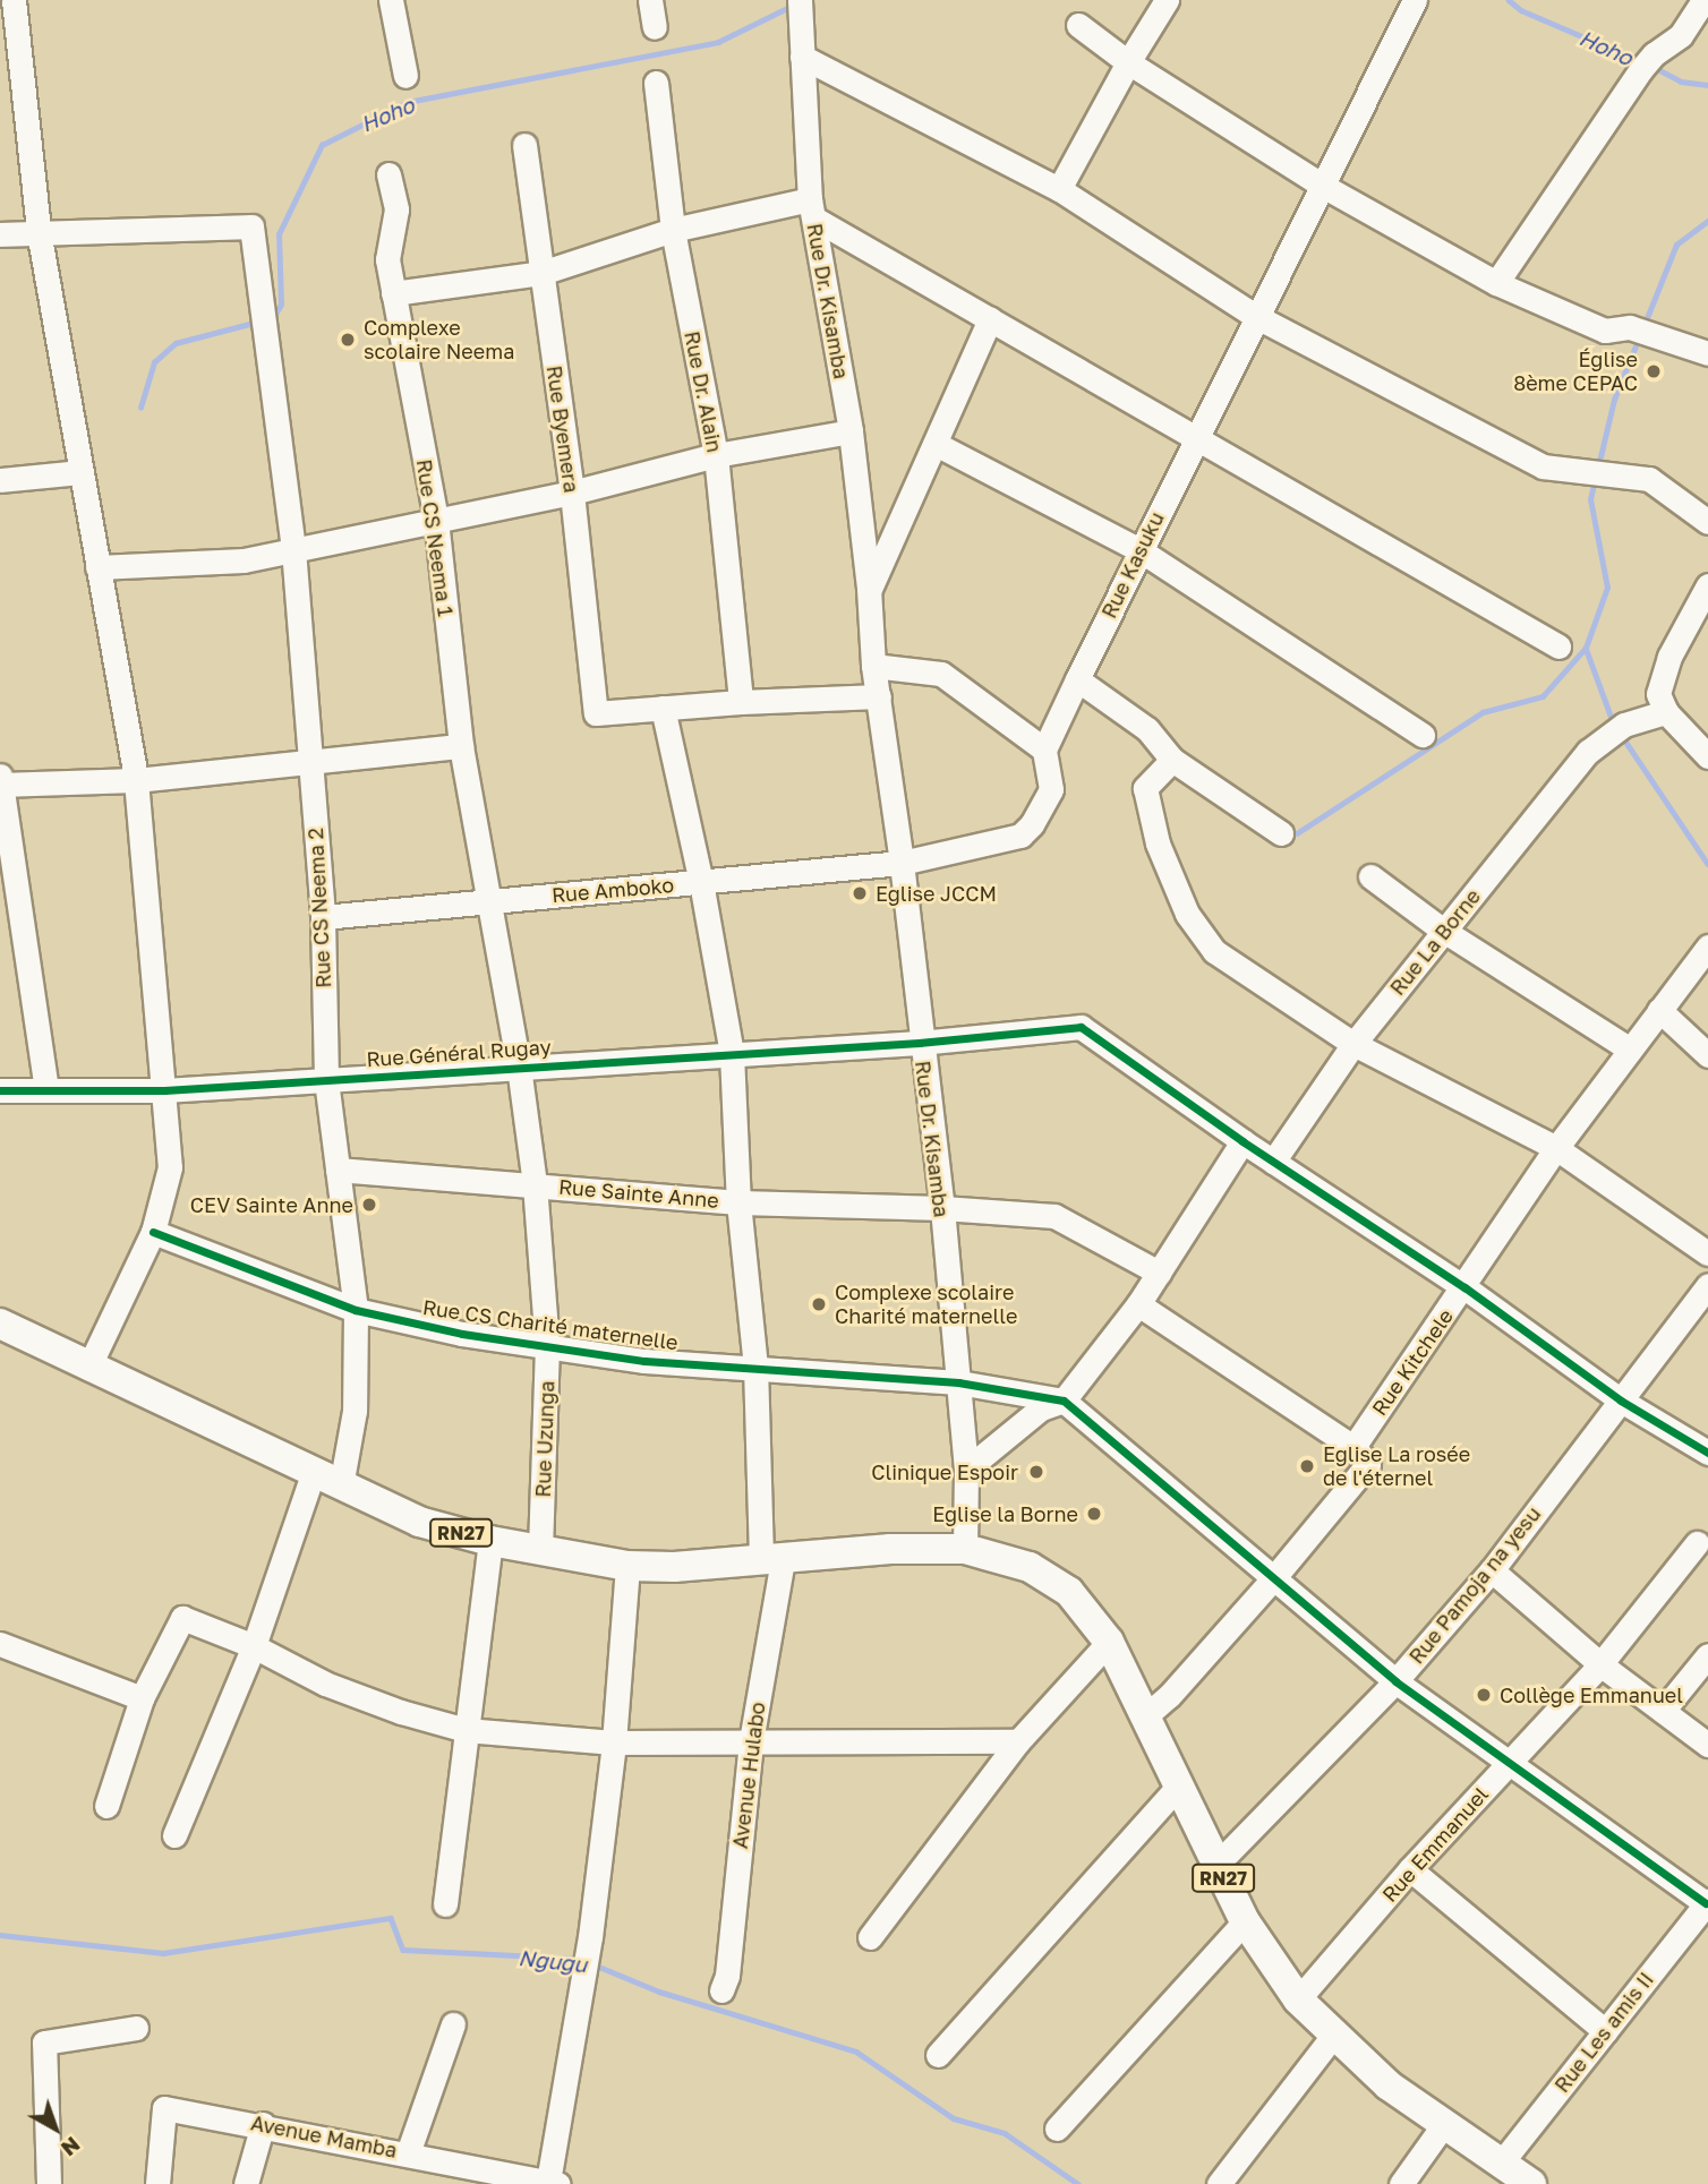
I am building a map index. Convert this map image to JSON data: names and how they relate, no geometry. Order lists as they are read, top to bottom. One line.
{"streets":{"main road":["RN27"],"street":["Rue Dr. Kisamba","Rue Dr. Alain","Rue Byemera","Rue CS Neema 1","Rue Kasuku","Rue Amboko","Rue CS Neema 2","Rue La Borne","Rue Général Rugay","Rue Sainte Anne","Rue CS Charité maternelle","Rue Kitchele","Rue Uzunga","Rue Pamoja na yesu","Avenue Hulabo","Rue Emmanuel","Rue Les amis II","Avenue Mamba"]},"crossings":[["Rue Dr. Kisamba","Rue Amboko"],["Rue Dr. Kisamba","Rue Général Rugay"],["Rue Dr. Kisamba","Rue Sainte Anne"],["Rue Dr. Kisamba","Rue CS Charité maternelle"],["Rue Dr. Kisamba","RN27"],["Rue CS Neema 1","Rue Amboko"],["Rue CS Neema 1","Rue Général Rugay"],["Rue CS Neema 1","Rue Uzunga"],["Rue Amboko","Rue CS Neema 2"],["Rue Amboko","Avenue Hulabo"],["Rue CS Neema 2","Rue Général Rugay"],["Rue CS Neema 2","Rue Sainte Anne"],["Rue CS Neema 2","Rue CS Charité maternelle"],["Rue CS Neema 2","RN27"],["Rue La Borne","Rue Général Rugay"],["Rue Général Rugay","Rue Kitchele"],["Rue Général Rugay","Rue Uzunga"],["Rue Général Rugay","Rue Pamoja na yesu"],["Rue Général Rugay","Avenue Hulabo"],["Rue Sainte Anne","Rue Uzunga"],["Rue Sainte Anne","Avenue Hulabo"],["Rue CS Charité maternelle","Rue Uzunga"],["Rue CS Charité maternelle","Avenue Hulabo"],["Rue Uzunga","RN27"],["RN27","Rue Pamoja na yesu"],["RN27","Avenue Hulabo"],["RN27","Rue Emmanuel"],["RN27","Rue Les amis II"]],"water":["Hoho","Ngugu"],"places":["Complexe scolaire Neema","Église 8ème CEPAC","Eglise JCCM","CEV Sainte Anne","Complexe scolaire Charité maternelle","Eglise La rosée de l'éternel","Clinique Espoir","Eglise la Borne","Collège Emmanuel"],"north":"bottom right"}
